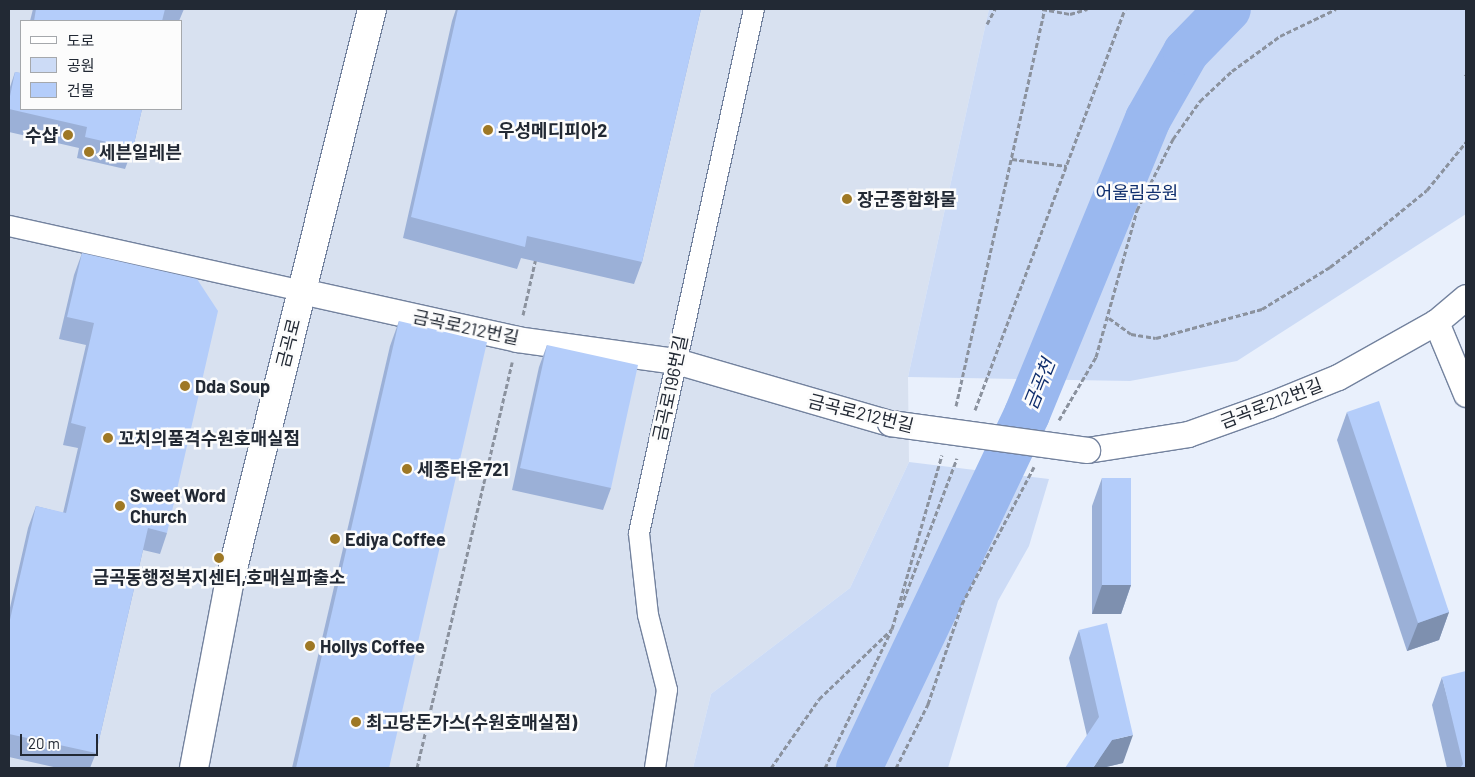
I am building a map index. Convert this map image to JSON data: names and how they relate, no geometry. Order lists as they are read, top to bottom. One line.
{"streets":{"main road":["금곡로"],"street":["금곡로212번길","금곡로196번길"]},"crossings":[["금곡로212번길","금곡로"],["금곡로212번길","금곡로196번길"]],"water":["금곡천"],"parks":["어울림공원"],"places":["우성메디피아2","수샵","세븐일레븐","장군종합화물","Dda Soup","꼬치의품격수원호매실점","세종타운721","Sweet Word Church","Ediya Coffee","금곡동행정복지센터,호매실파출소","Hollys Coffee","최고당돈가스(수원호매실점)"],"legend":["도로","공원","건물"],"scale_bar":"20 m"}
